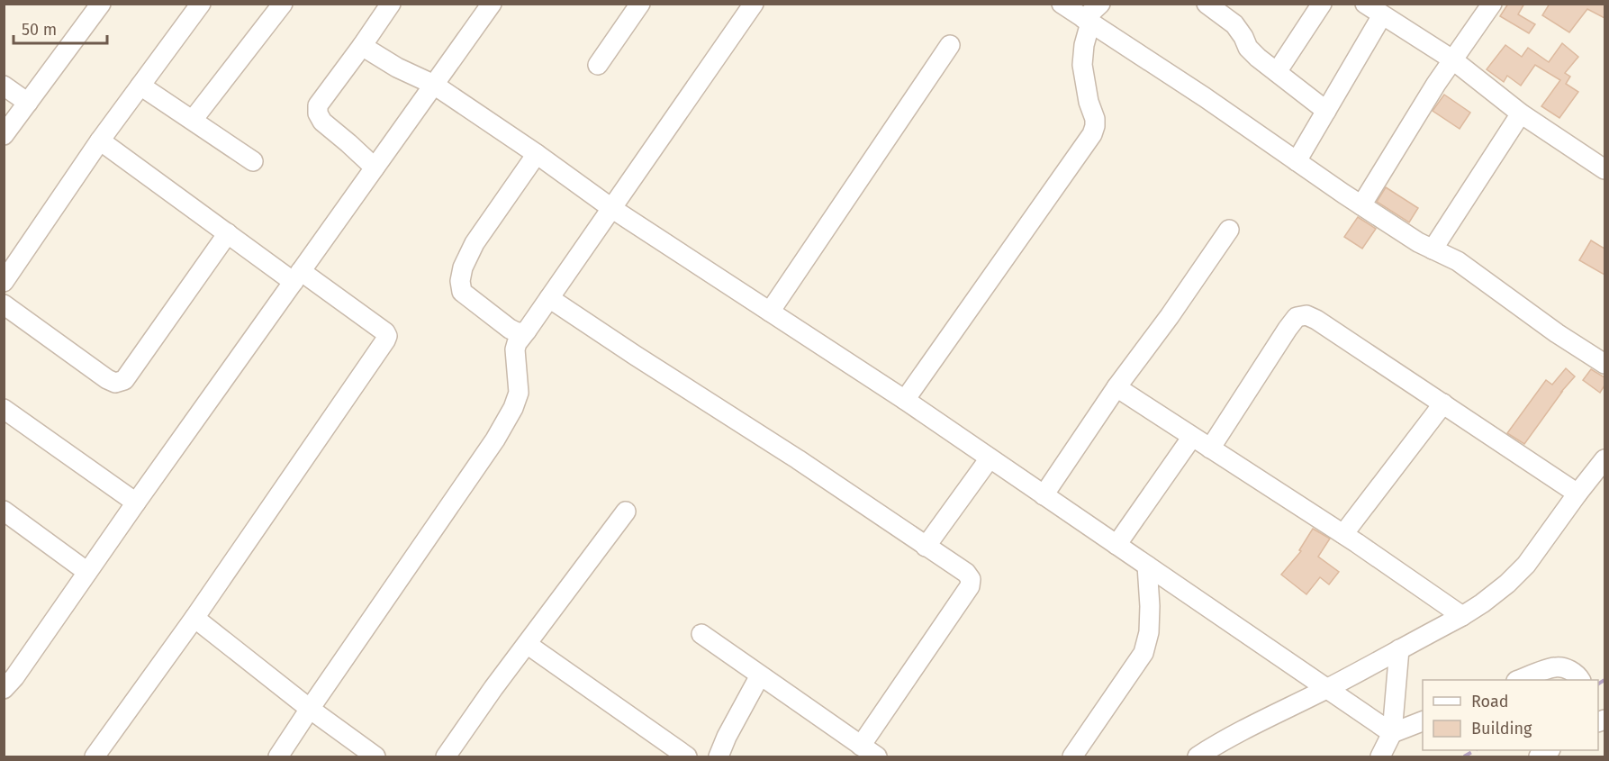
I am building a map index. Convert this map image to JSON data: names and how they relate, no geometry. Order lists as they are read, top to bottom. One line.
{"legend":["Road","Building"],"scale_bar":"50 m"}
